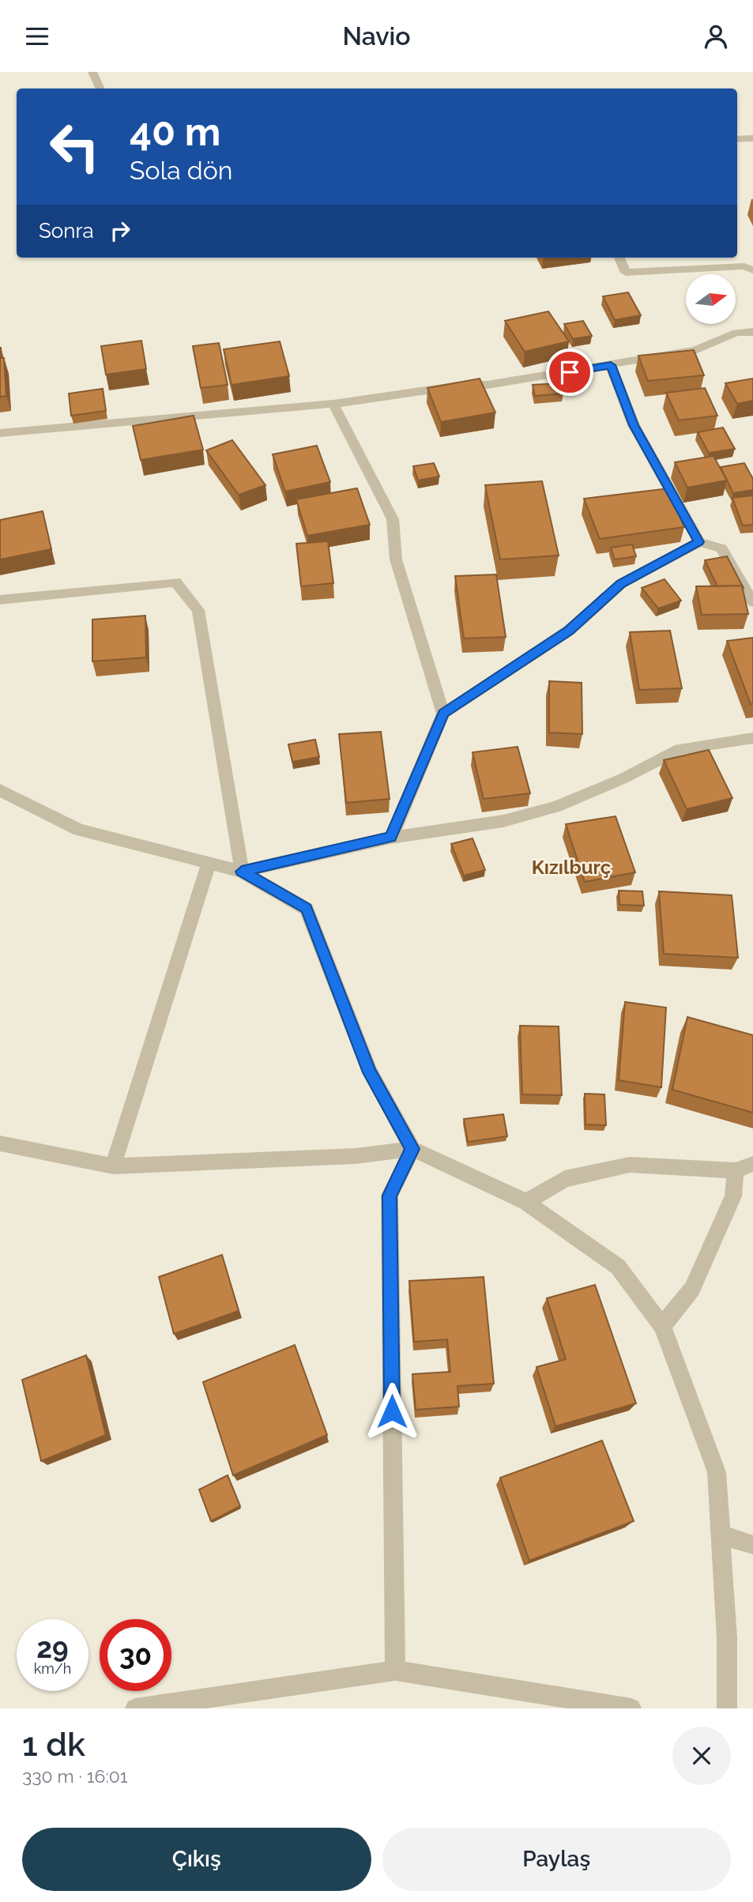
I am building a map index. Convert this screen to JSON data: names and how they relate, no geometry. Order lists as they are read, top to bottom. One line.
{"districts":["Kızılburç"],"north":"right","page":{"header":"Navio","turn":["40 m","Sola dön"],"then":"Sonra","speed":"29 km/h","limit":"30","heading":["1 dk","330 m · 16:01"],"buttons":["Çıkış","Paylaş"]}}
